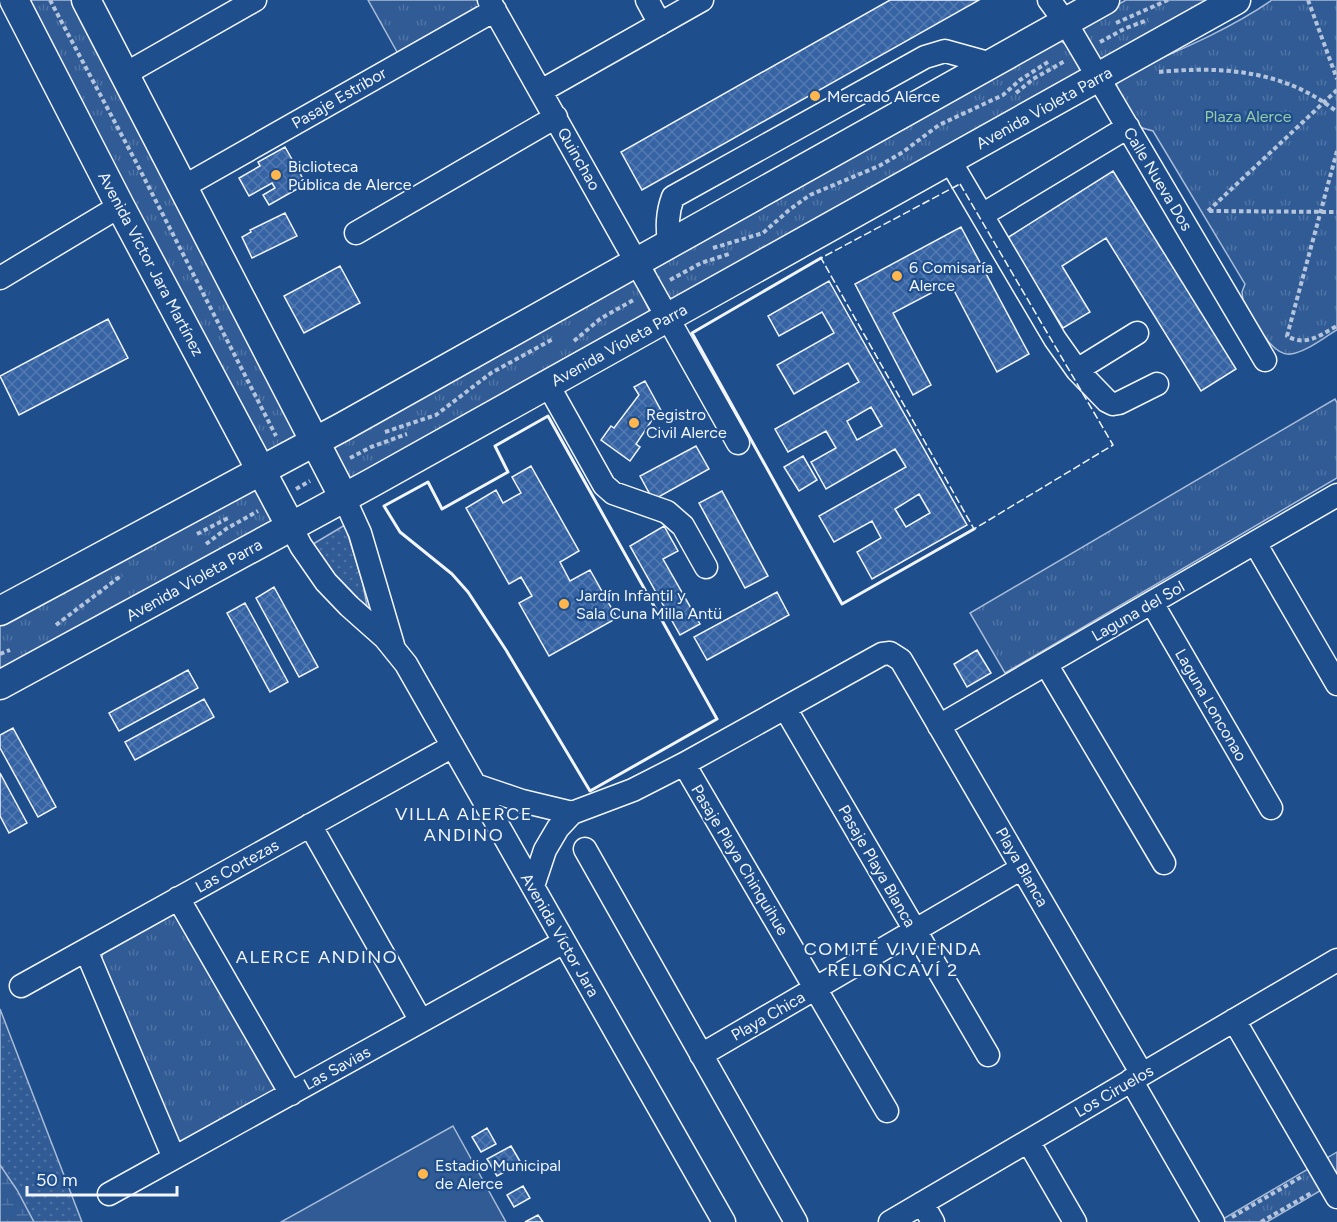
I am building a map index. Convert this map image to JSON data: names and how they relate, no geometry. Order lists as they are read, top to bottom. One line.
{"streets":{"main road":["Avenida Violeta Parra","Avenida Víctor Jara Martínez"],"street":["Pasaje Estribor","Quinchao","Calle Nueva Dos","Laguna del Sol","Laguna Lonconao","Pasaje Playa Chinquihue","Las Cortezas","Pasaje Playa Blanca","Playa Blanca","Avenida Víctor Jara","Playa Chica","Las Savias","Los Ciruelos"]},"crossings":[["Pasaje Estribor","Quinchao"],["Avenida Violeta Parra","Quinchao"],["Avenida Violeta Parra","Calle Nueva Dos"],["Avenida Violeta Parra","Avenida Víctor Jara Martínez"],["Avenida Violeta Parra","Avenida Víctor Jara"],["Avenida Víctor Jara Martínez","Avenida Víctor Jara"],["Laguna del Sol","Laguna Lonconao"],["Laguna del Sol","Playa Blanca"],["Pasaje Playa Chinquihue","Playa Chica"],["Las Cortezas","Avenida Víctor Jara"],["Pasaje Playa Blanca","Playa Blanca"],["Pasaje Playa Blanca","Playa Chica"],["Playa Blanca","Playa Chica"],["Playa Blanca","Los Ciruelos"],["Avenida Víctor Jara","Las Savias"]],"districts":["VILLA ALERCE ANDINO","COMITÉ VIVIENDA RELONCAVÍ 2","ALERCE ANDINO"],"parks":["Plaza Alerce"],"places":["Mercado Alerce","Biclioteca Pública de Alerce","6 Comisaría Alerce","Registro Civil Alerce","Jardín Infantil y Sala Cuna Milla Antü","Estadio Municipal de Alerce"],"scale_bar":"50 m"}
